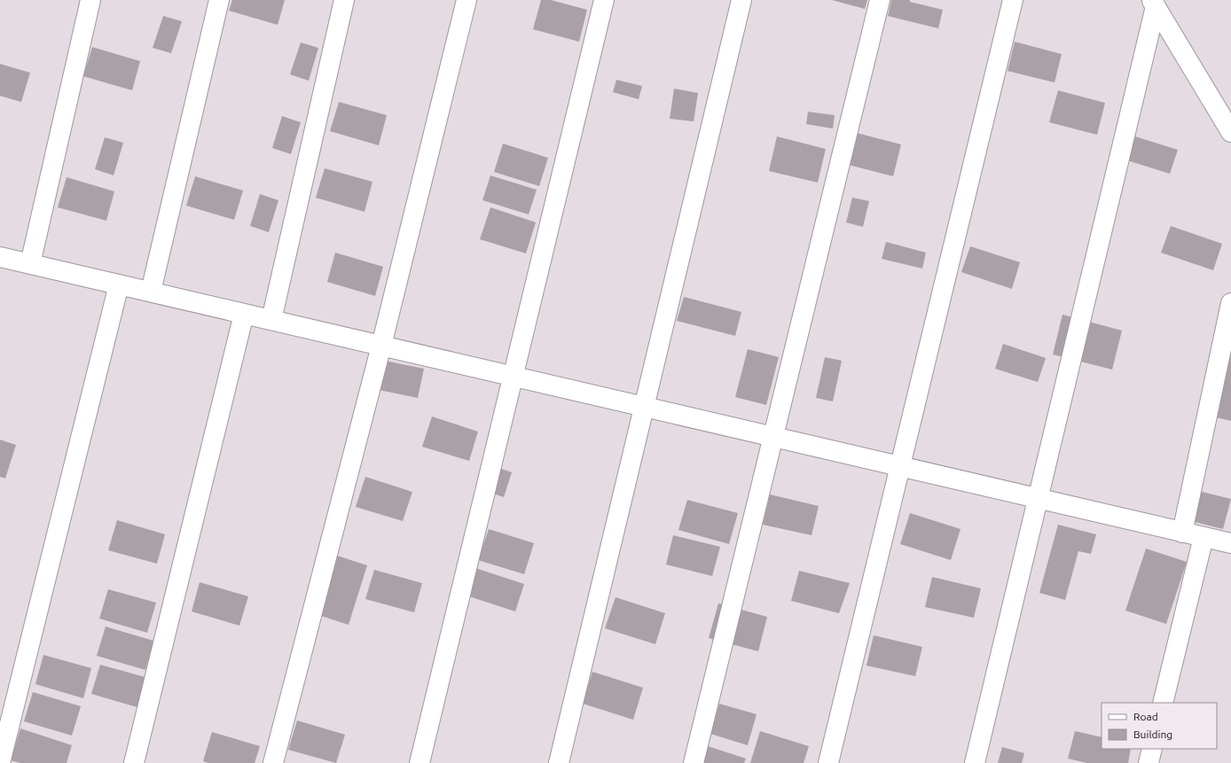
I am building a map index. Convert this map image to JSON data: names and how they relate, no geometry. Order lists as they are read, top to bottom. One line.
{"legend":["Road","Building"]}
